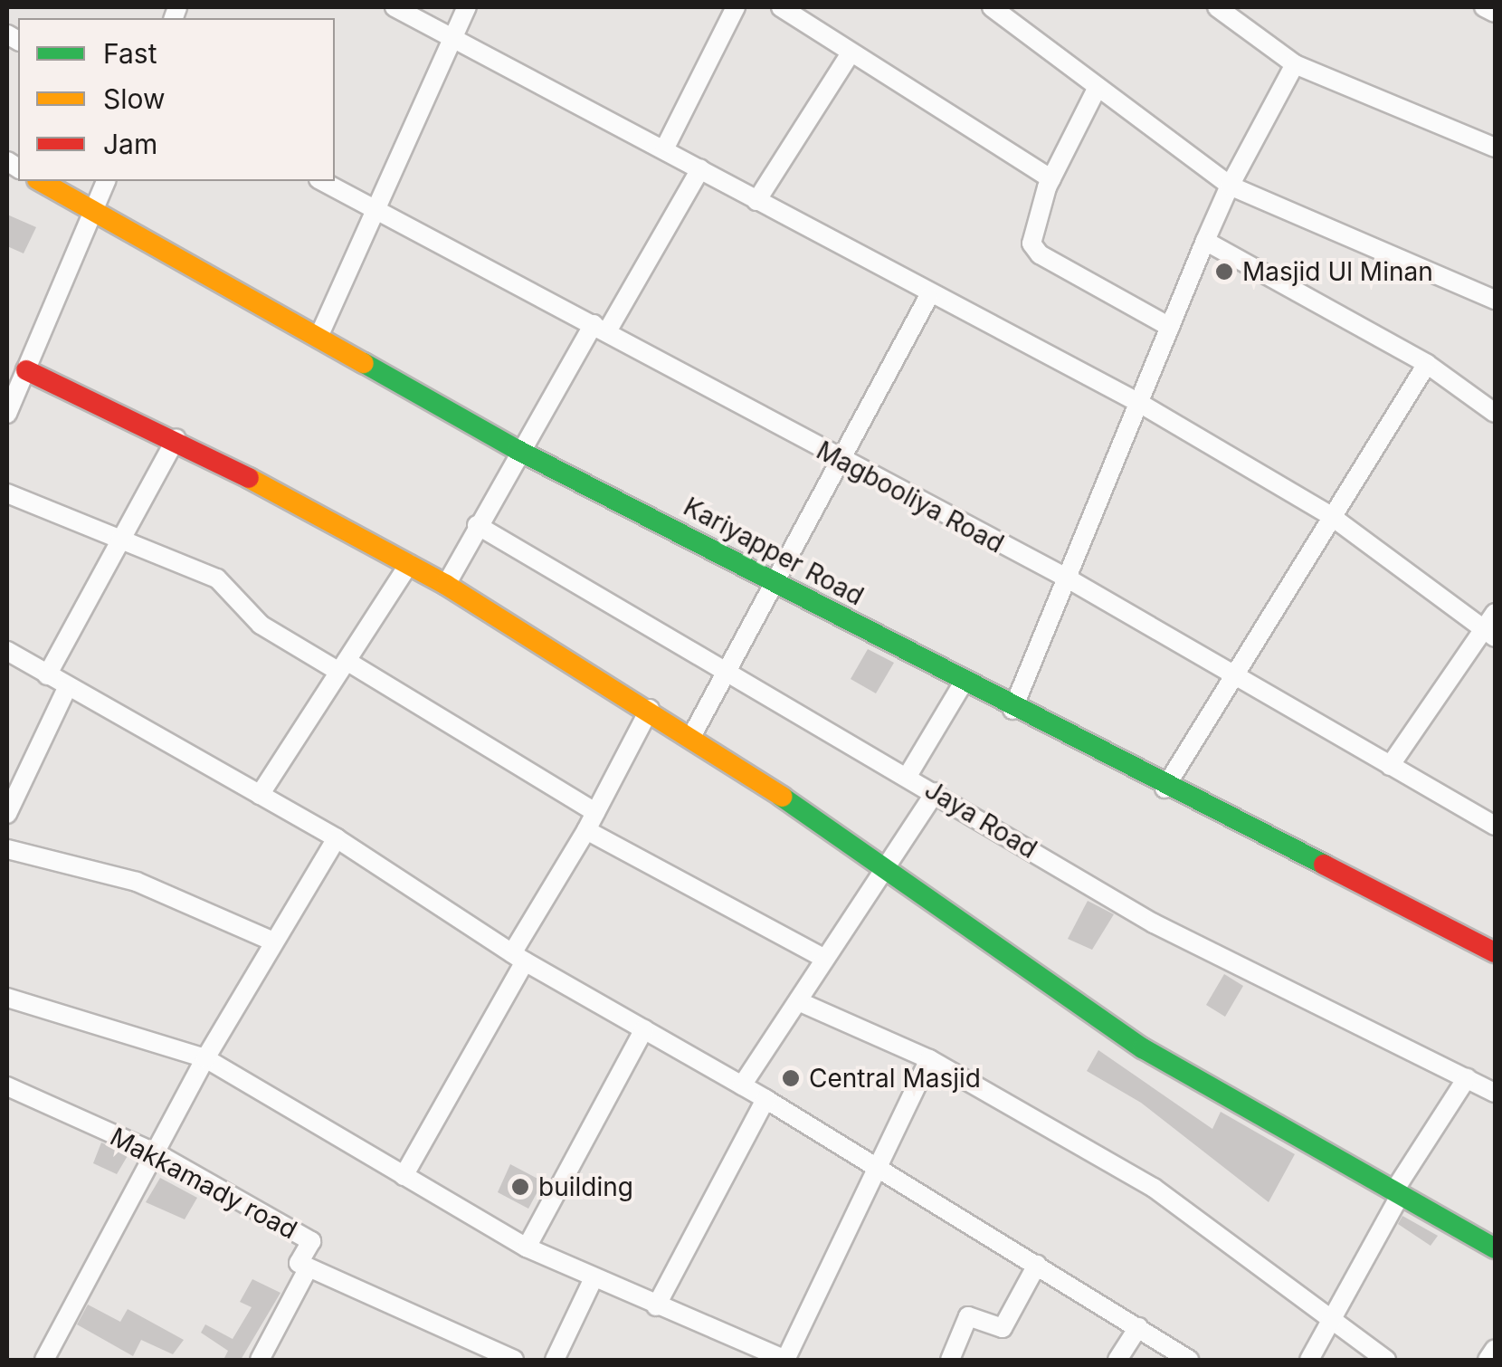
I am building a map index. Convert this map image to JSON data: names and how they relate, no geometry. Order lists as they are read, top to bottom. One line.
{"streets":{"street":["Magbooliya Road","Kariyapper Road","Jaya Road","Makkamady road"]},"places":["Masjid Ul Minan","Central Masjid","building"],"legend":["Fast","Slow","Jam"]}
